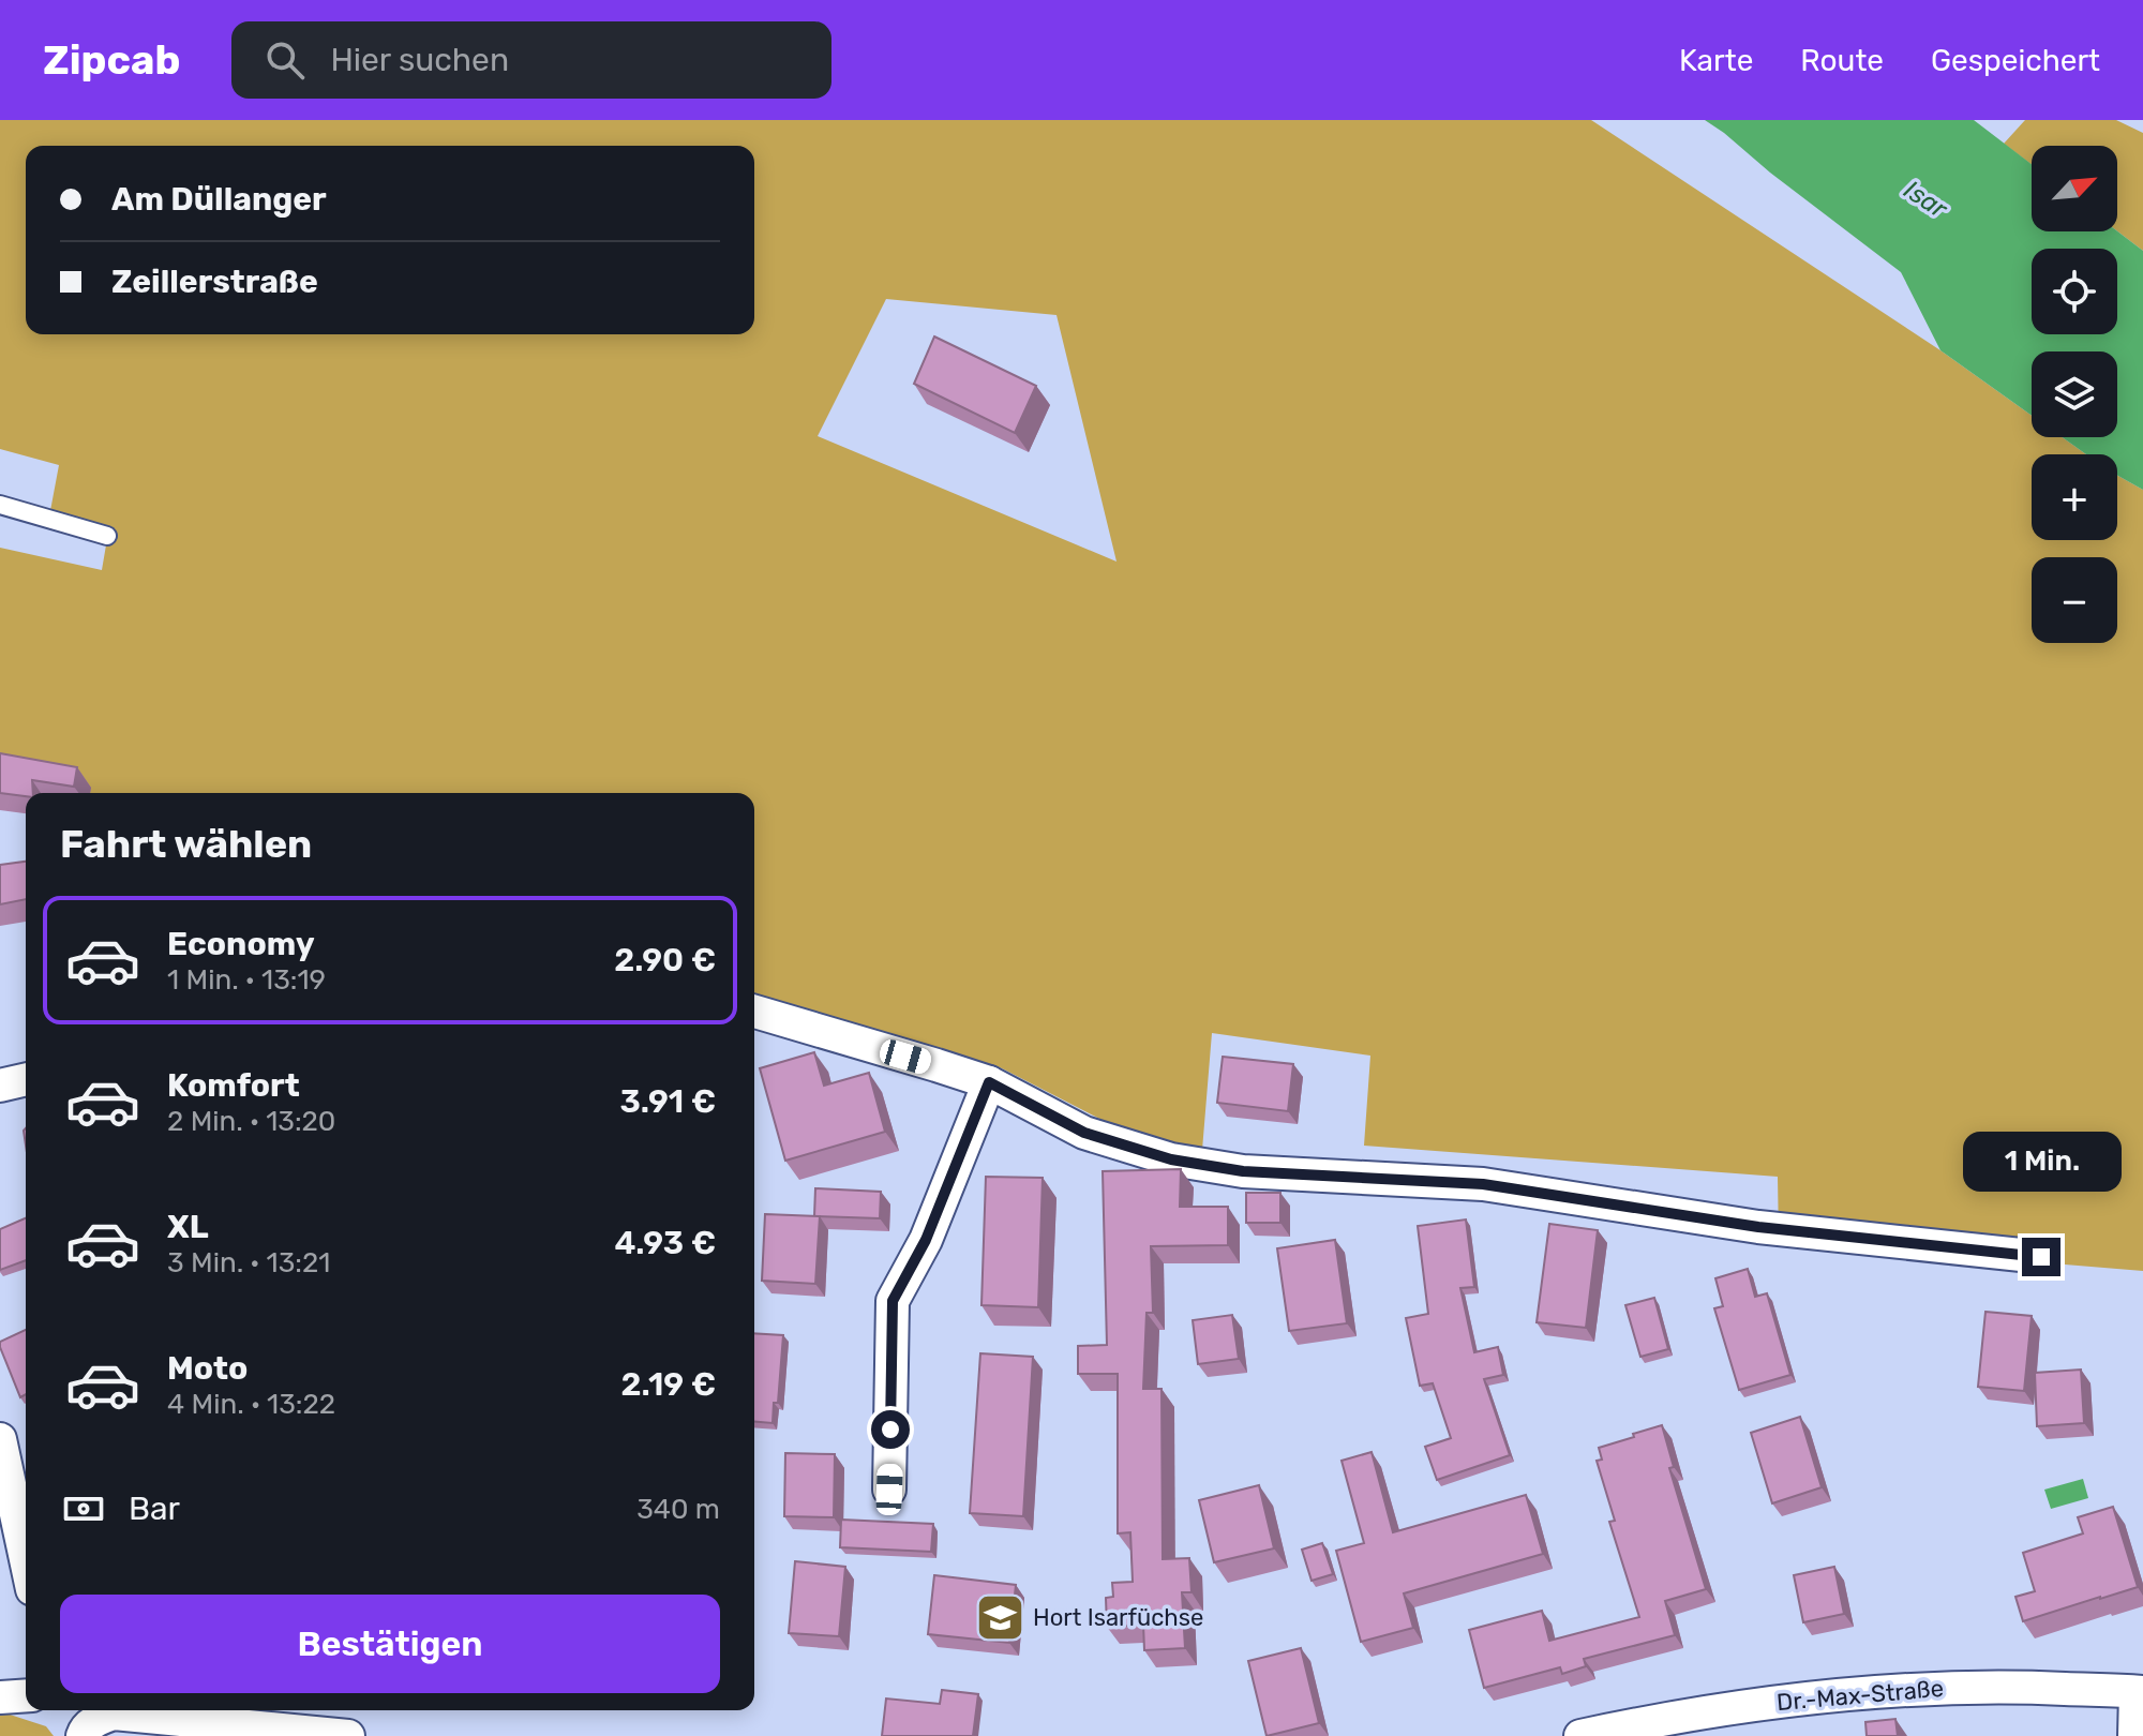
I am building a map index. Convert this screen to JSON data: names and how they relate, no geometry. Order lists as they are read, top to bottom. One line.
{"streets":{"street":["Dr.-Max-Straße"]},"water":["Isar"],"places":{"school or university":["Hort Isarfüchse"]},"north":"top right","page":{"header":"Zipcab","search":"Hier suchen","nav":["Karte","Route","Gespeichert"],"map_buttons":["+","−"],"banner":["Am Düllanger","Zeillerstraße"],"heading":"Fahrt wählen","list":[{"name":"Economy","note":"1 Min. · 13:19","value":"2.90 €"},{"name":"Komfort","note":"2 Min. · 13:20","value":"3.91 €"},{"name":"XL","note":"3 Min. · 13:21","value":"4.93 €"},{"name":"Moto","note":"4 Min. · 13:22","value":"2.19 €"}],"bubble":"1 Min.","pay":["Bar","340 m"],"buttons":"Bestätigen"}}
